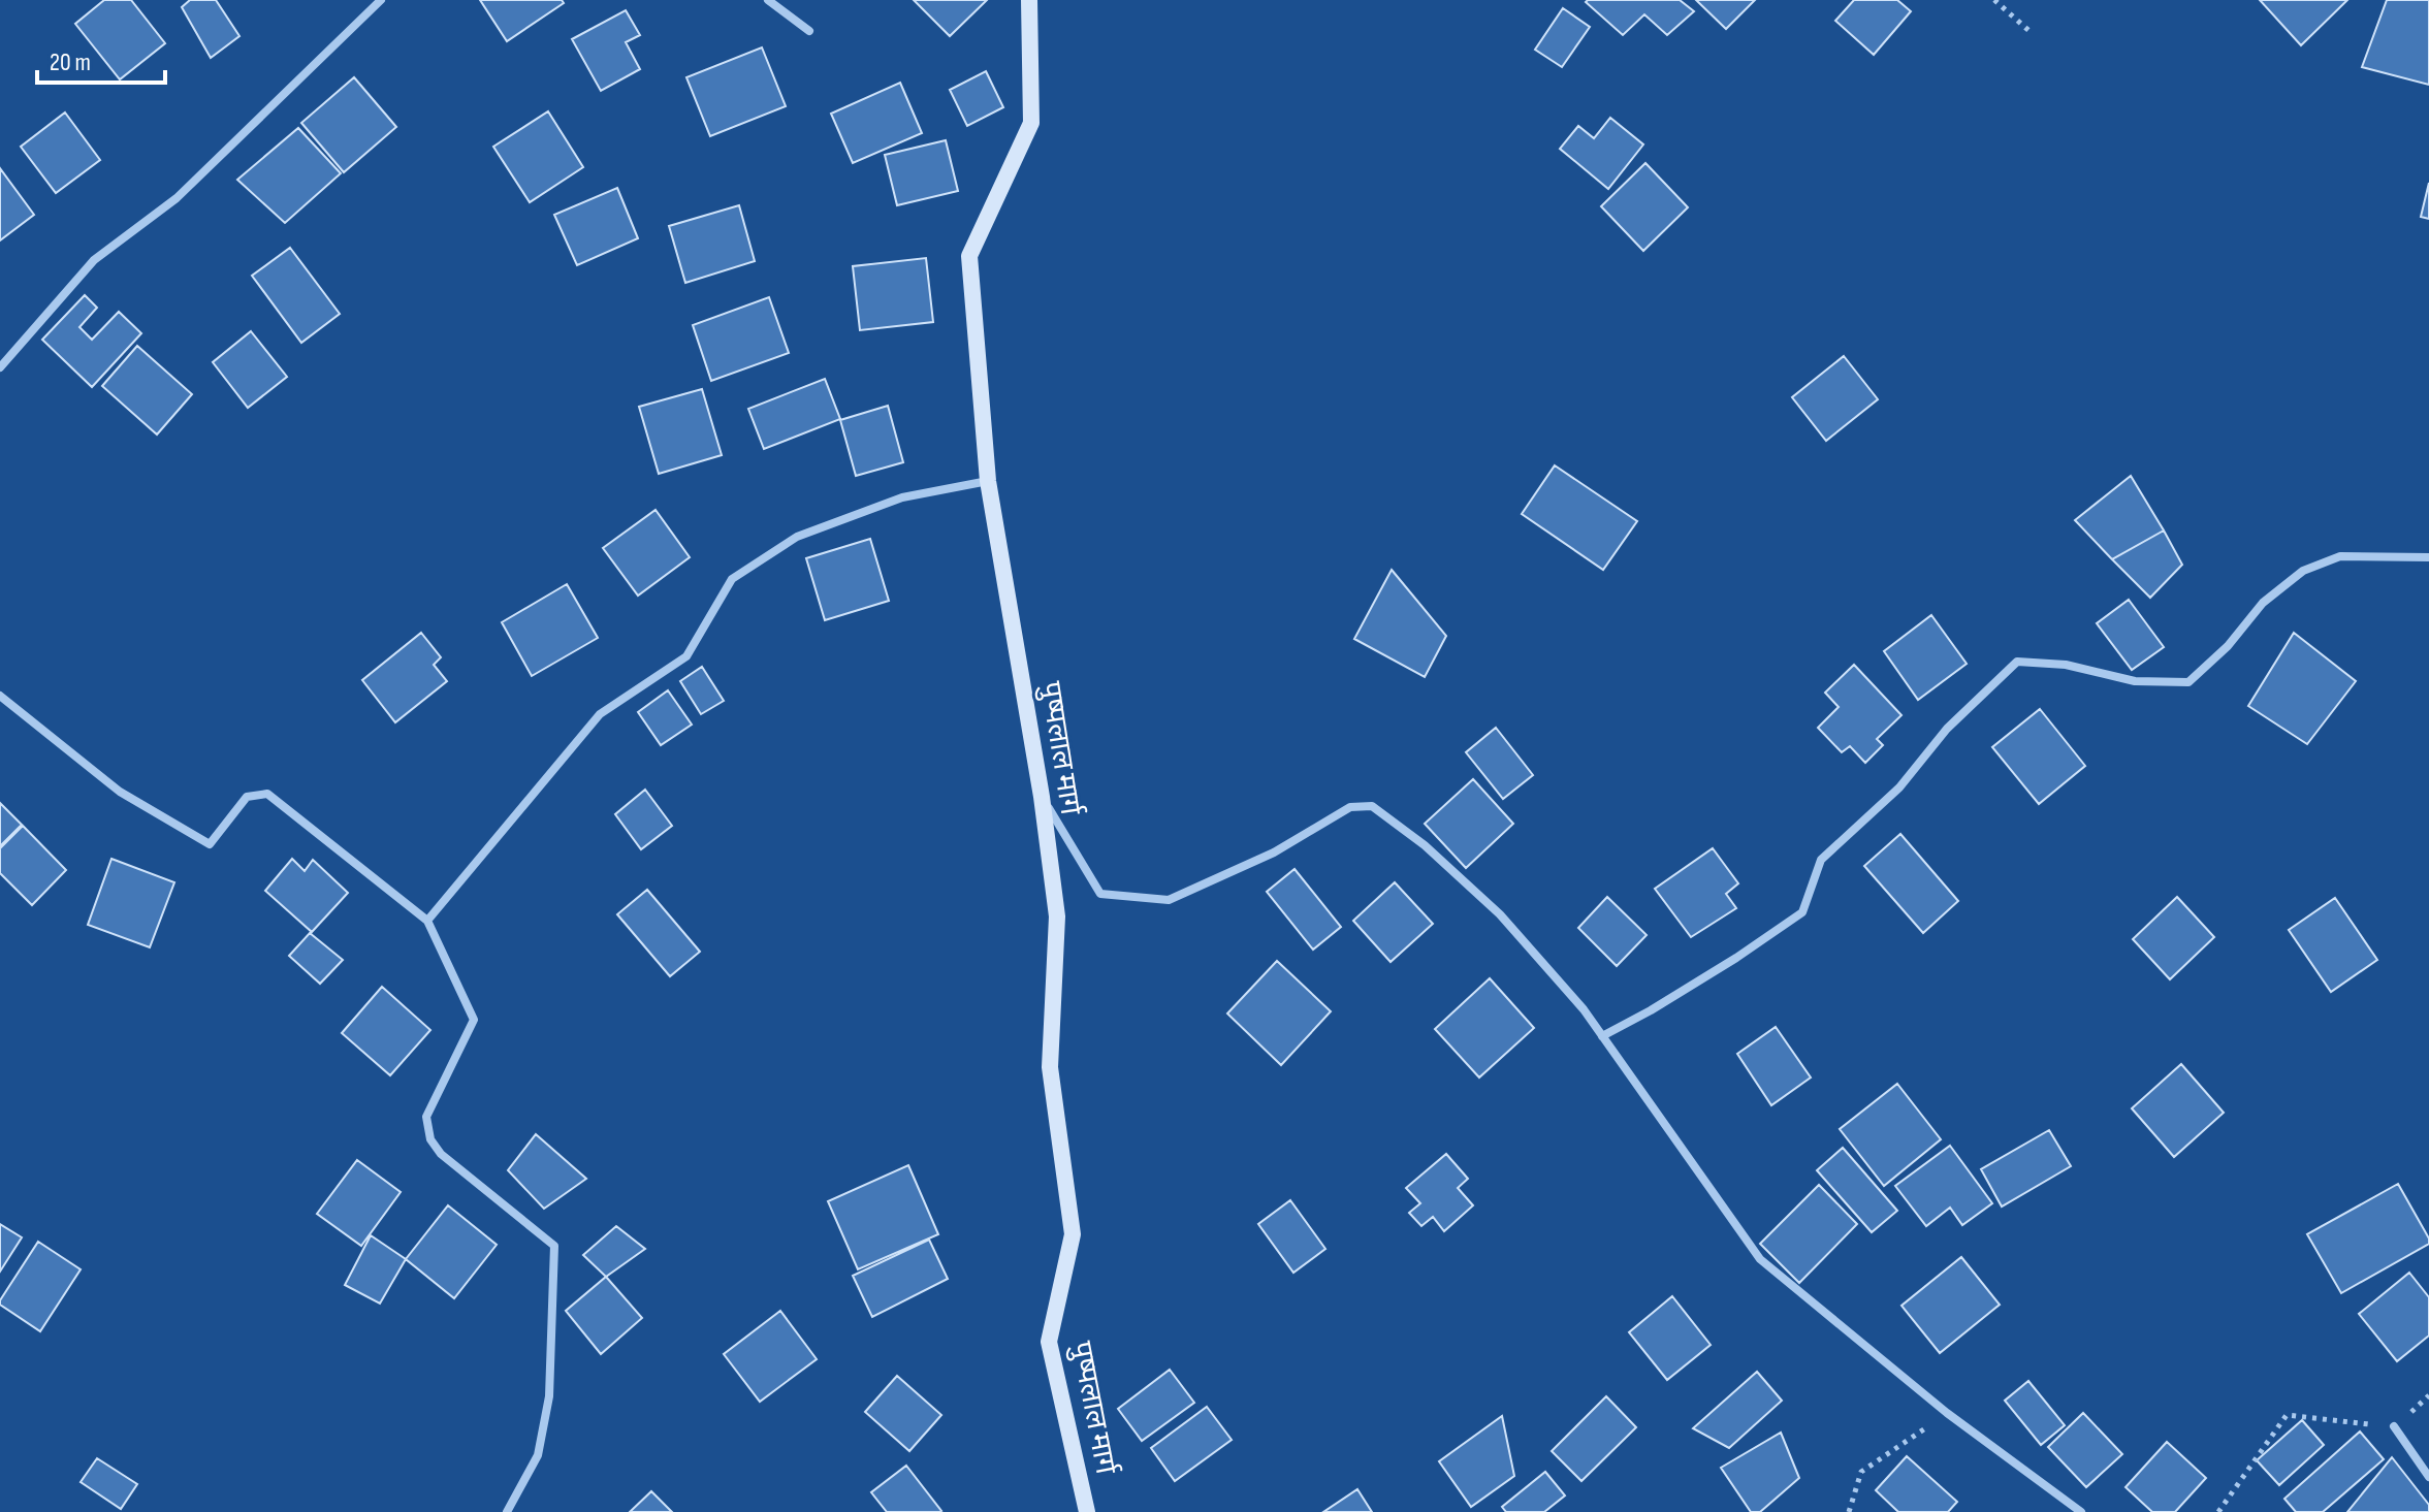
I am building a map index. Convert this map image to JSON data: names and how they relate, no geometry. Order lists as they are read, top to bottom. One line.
{"streets":{"street":["पुष्पलाल मार्ग"]},"scale_bar":"20 m"}
